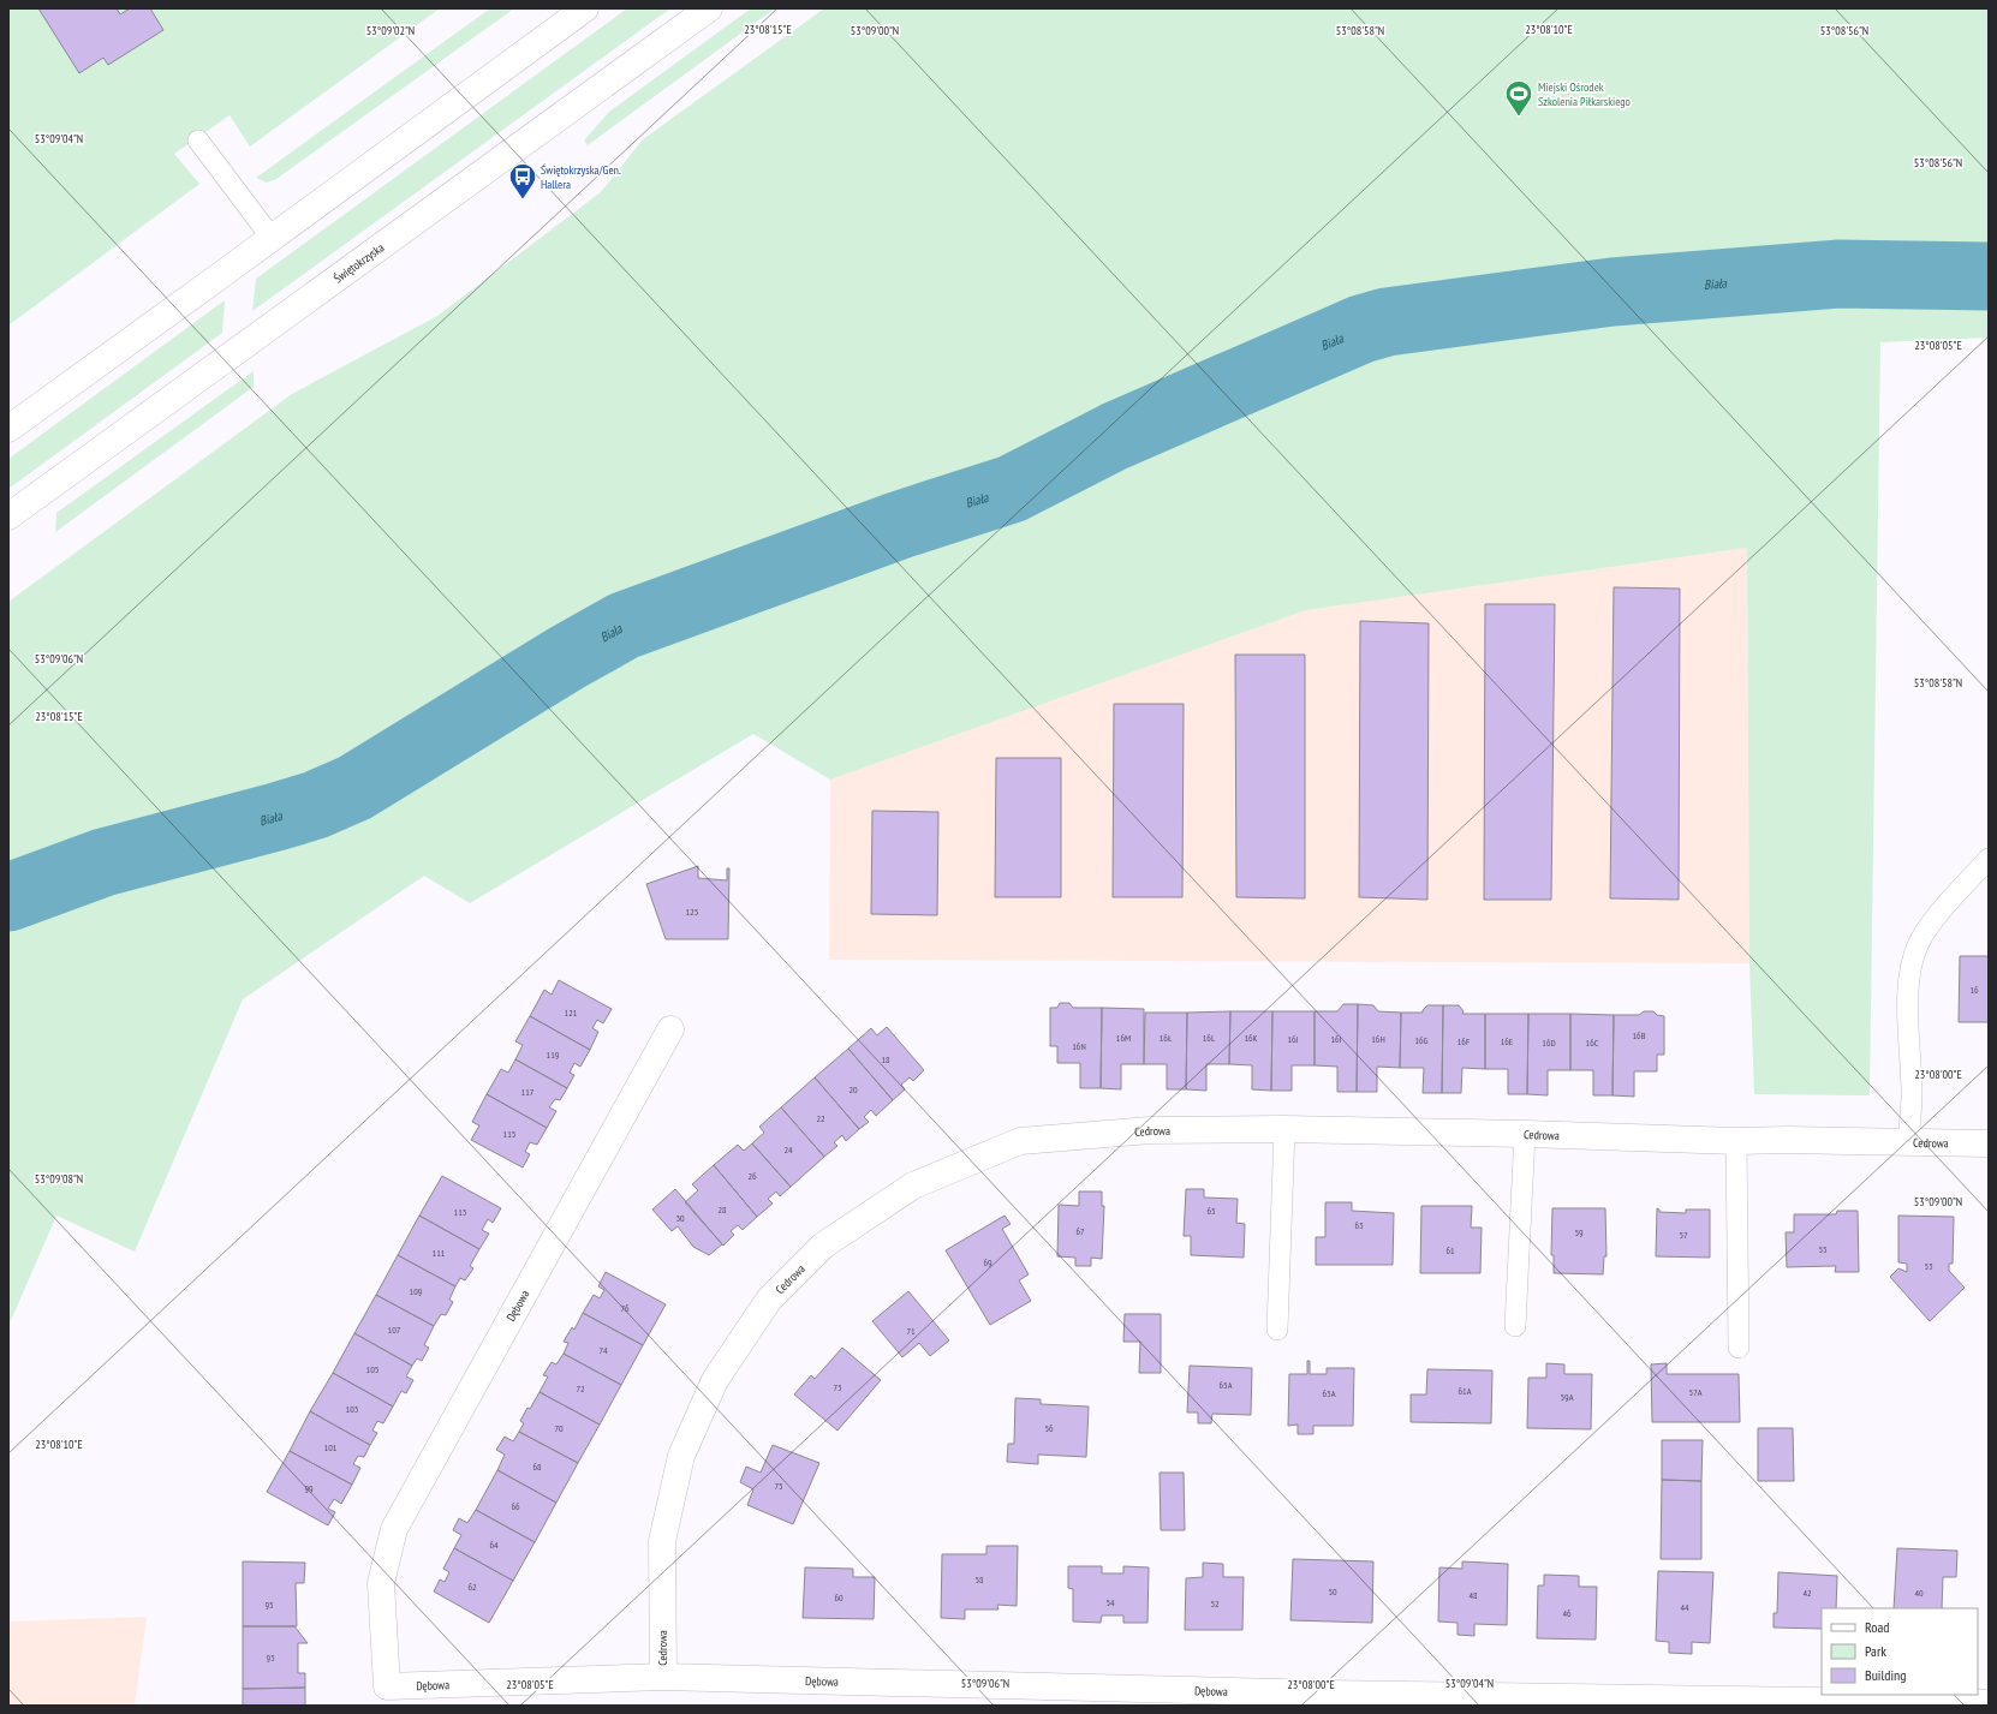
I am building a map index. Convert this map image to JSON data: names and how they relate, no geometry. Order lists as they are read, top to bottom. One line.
{"streets":{"street":["Świętokrzyska","Cedrowa","Dębowa"]},"crossings":[["Cedrowa","Dębowa"]],"water":["Biała"],"places":{"sports":["Miejski Ośrodek Szkolenia Piłkarskiego"],"bus stop":["Świętokrzyska/Gen. Hallera"]},"house_numbers":["125","16","121","16B","16M","16Ł","16L","16K","16J","16I","16H","16G","16F","16E","16D","16C","16N","119","18","20","117","22","115","24","26","28","65","113","30","63","67","59","57","55","61","111","69","53","109","76","107","71","74","105","65A","73","72","61A","57A","63A","59A","103","70","56","101","68","75","99","66","64","58","62","50","42","40","48","60","54","52","95","44","46","93"],"legend":["Road","Park","Building"],"coordinates":["23°08'15\"E","23°08'10\"E","53°09'02\"N","53°09'00\"N","53°08'58\"N","53°08'56\"N","53°09'04\"N","23°08'05\"E","53°09'06\"N","23°08'00\"E","53°09'08\"N"]}
